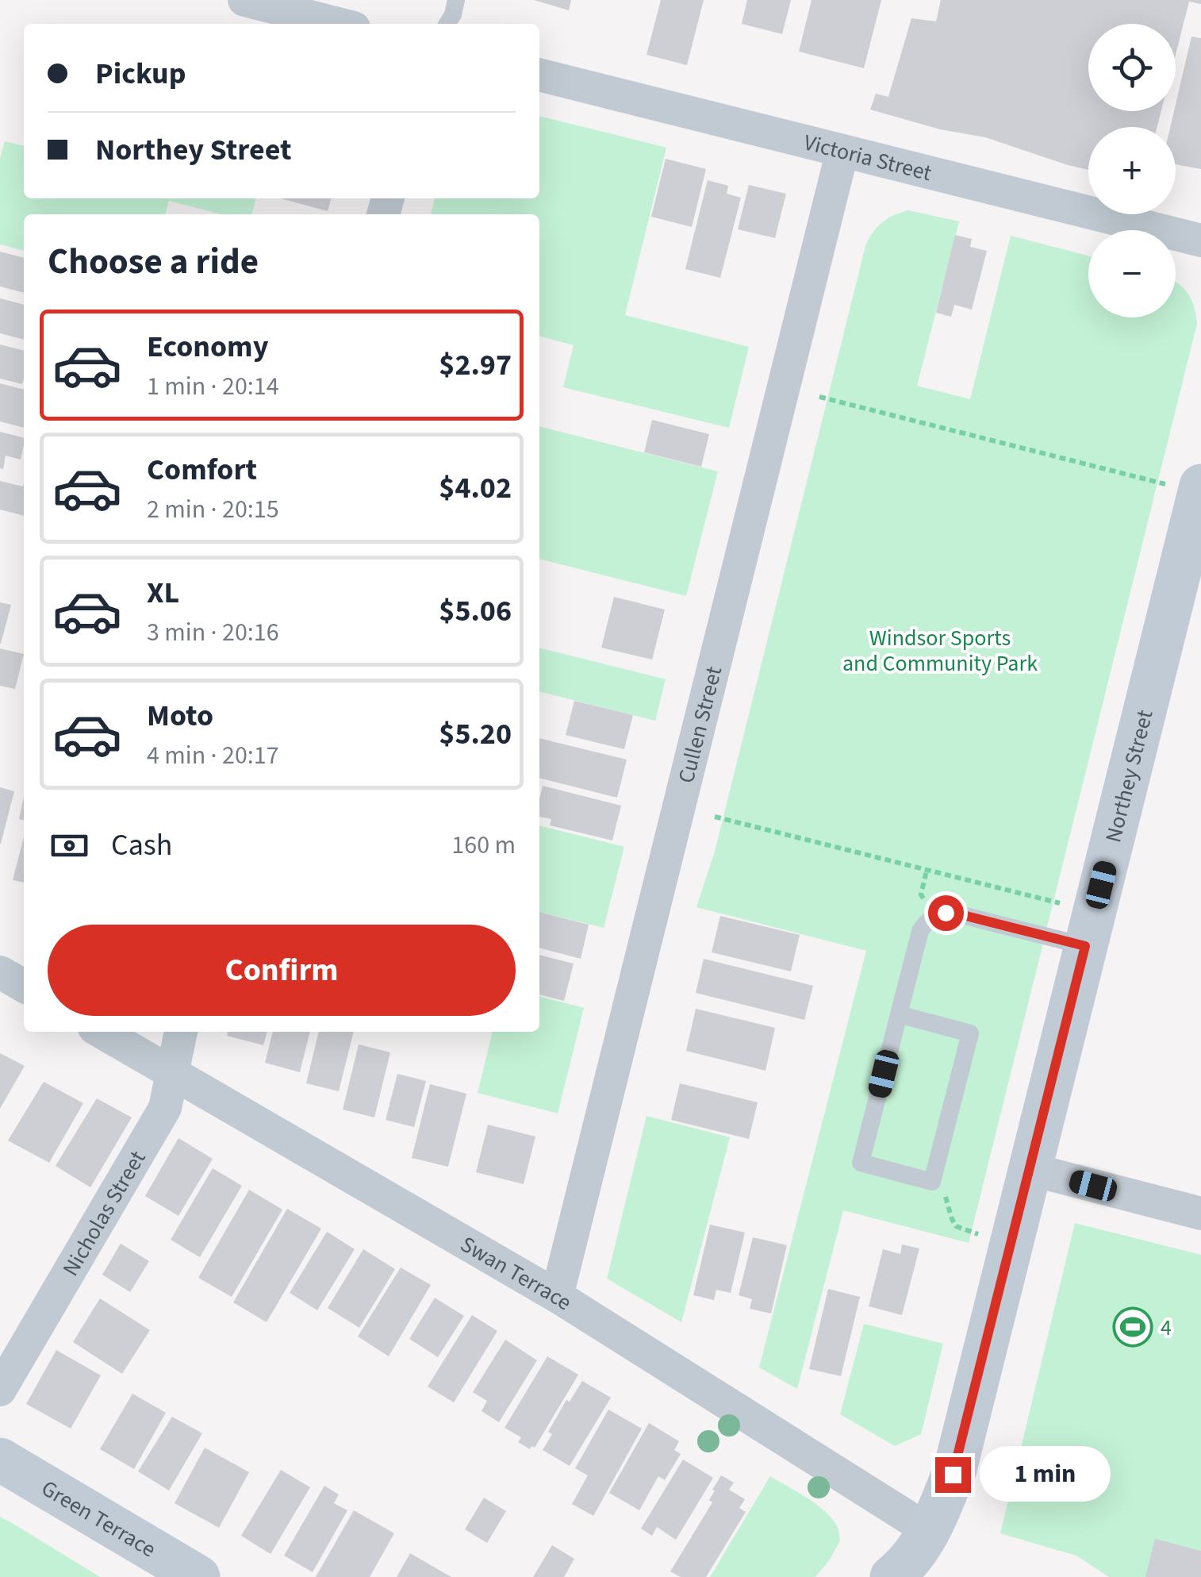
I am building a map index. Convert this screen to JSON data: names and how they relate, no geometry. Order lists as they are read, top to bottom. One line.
{"streets":{"street":["Victoria Street","Cullen Street","Northey Street","Nicholas Street","Swan Terrace","Green Terrace"]},"crossings":[["Victoria Street","Cullen Street"],["Cullen Street","Swan Terrace"],["Northey Street","Swan Terrace"],["Nicholas Street","Swan Terrace"]],"parks":["Windsor Sports and Community Park"],"places":{"sports":["4"]},"page":{"map_buttons":["+","−"],"banner":["Pickup","Northey Street"],"heading":"Choose a ride","list":[{"name":"Economy","note":"1 min · 20:14","value":"$2.97"},{"name":"Comfort","note":"2 min · 20:15","value":"$4.02"},{"name":"XL","note":"3 min · 20:16","value":"$5.06"},{"name":"Moto","note":"4 min · 20:17","value":"$5.20"}],"pay":["Cash","160 m"],"buttons":"Confirm","bubble":"1 min"}}
